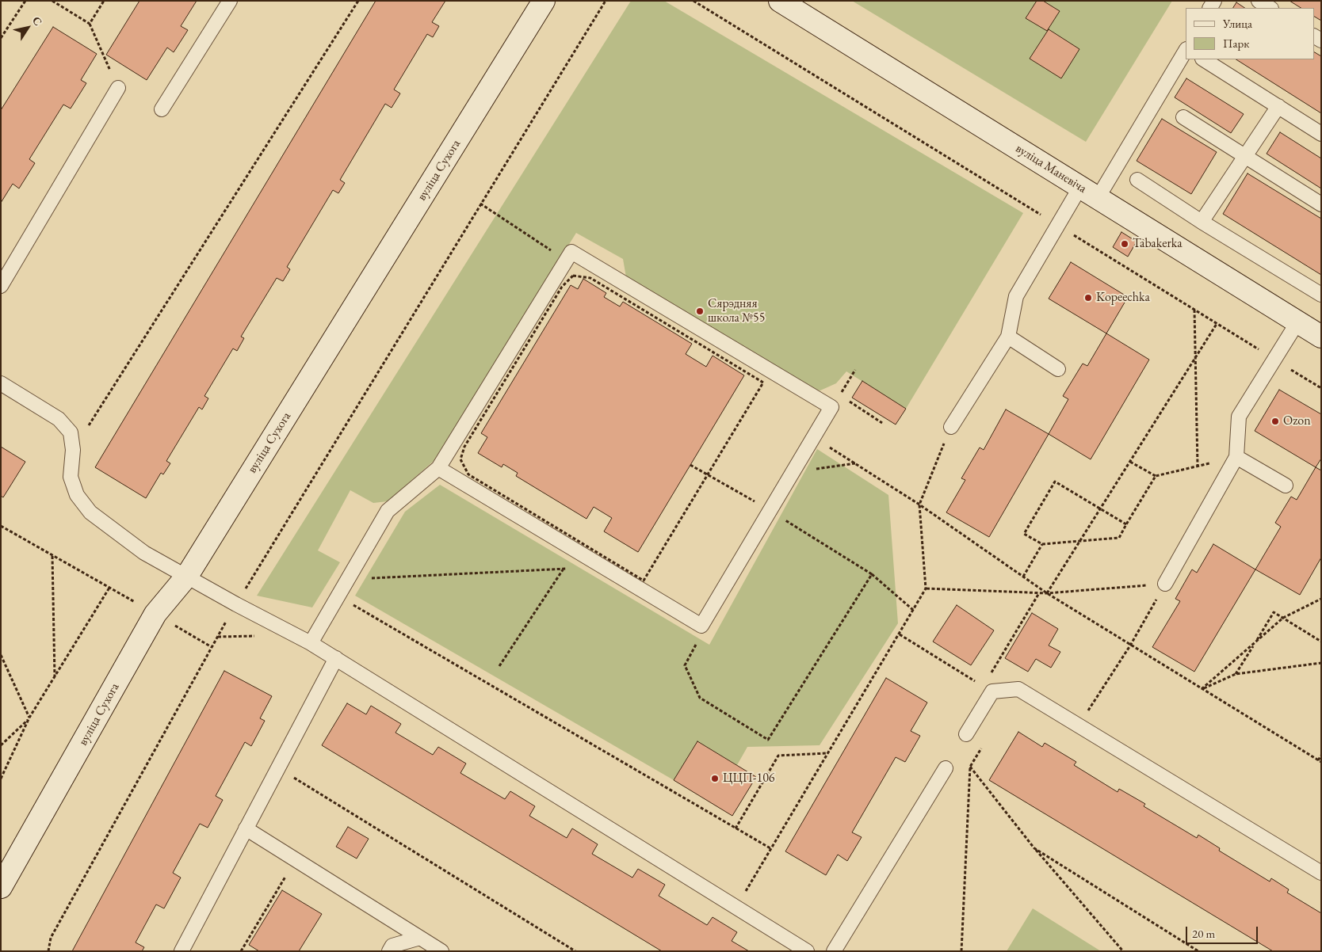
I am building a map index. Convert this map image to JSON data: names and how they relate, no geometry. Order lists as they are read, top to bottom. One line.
{"streets":{"street":["вуліца Маневіча","вуліца Сухога"]},"places":["Tabakerka","Kopeechka","Сярэдняя школа №55","Ozon","ЦЦП-106"],"legend":["Улица","Парк"],"scale_bar":"20 m","north":"top right"}
